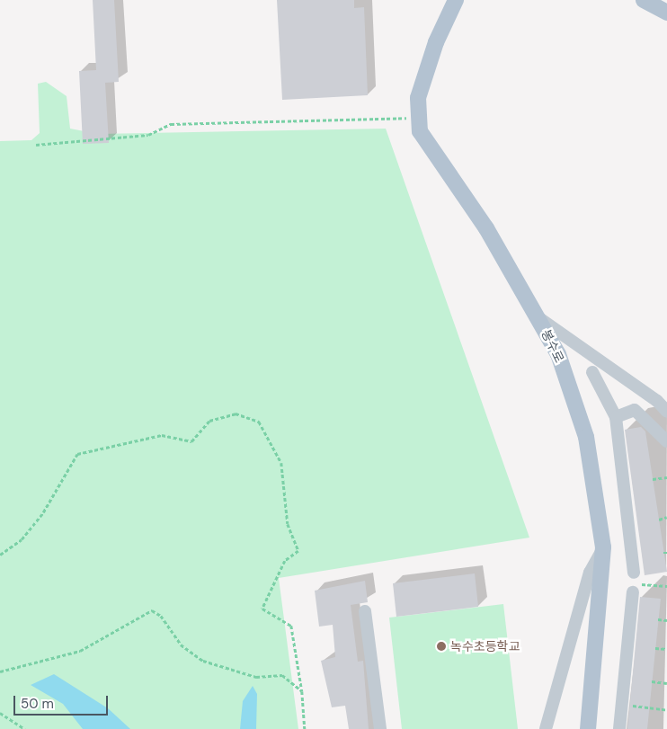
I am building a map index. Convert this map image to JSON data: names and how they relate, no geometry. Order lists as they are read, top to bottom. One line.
{"streets":{"main road":["봉수로"]},"places":["녹수초등학교"],"scale_bar":"50 m"}
